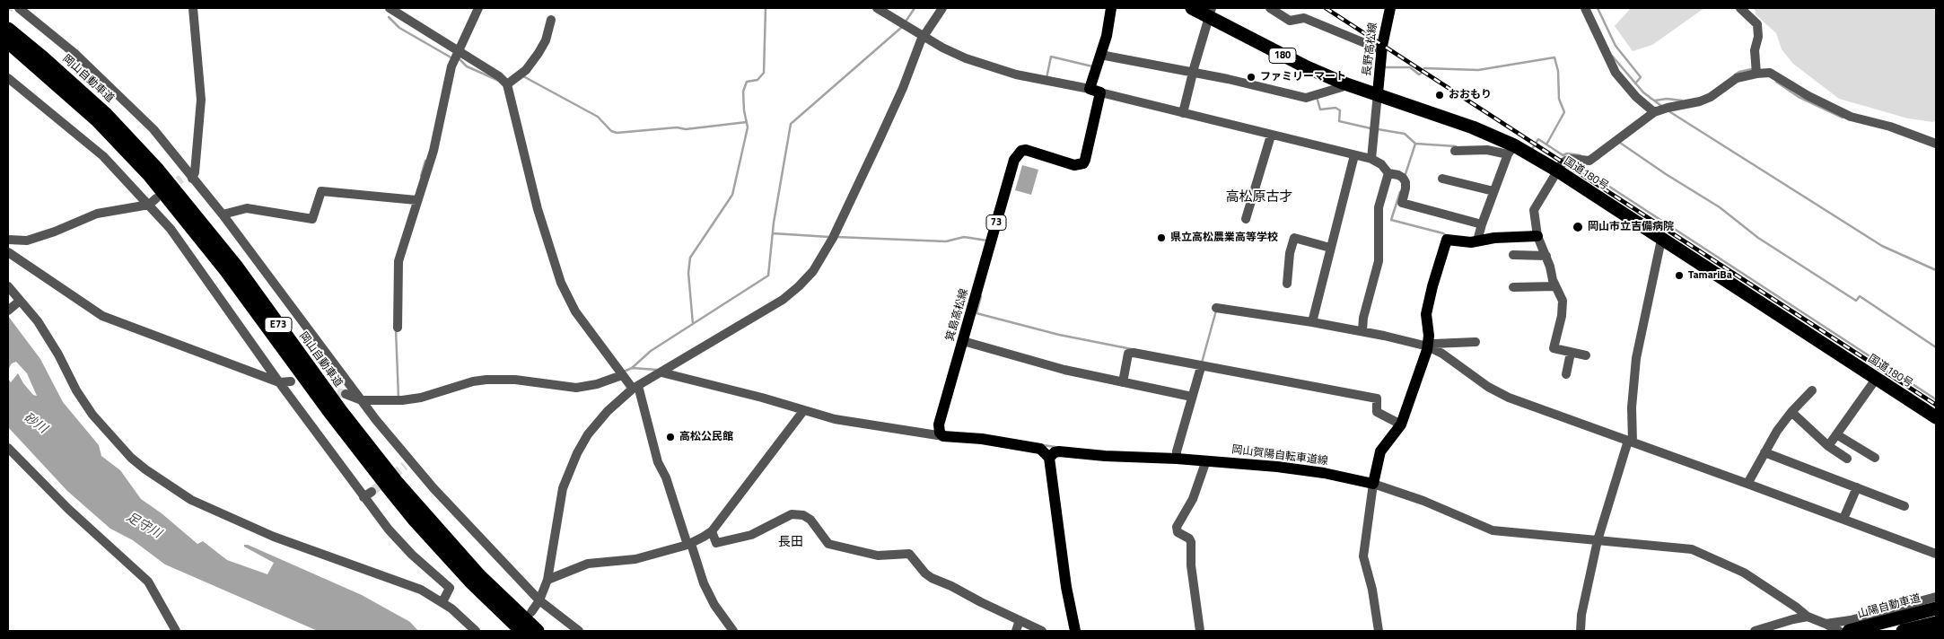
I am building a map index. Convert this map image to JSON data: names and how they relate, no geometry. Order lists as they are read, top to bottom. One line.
{"streets":{"highway":["180","岡山自動車道","国道180号","E73","山陽自動車道"],"main road":["長野高松線","73","箕島高松線","岡山賀陽自転車道線"]},"crossings":[["長野高松線","国道180号"]],"districts":["高松原古才","長田"],"water":["砂川","足守川"],"places":["ファミリーマート","おおもり","岡山市立吉備病院","県立高松農業高等学校","TamariBa","高松公民館"]}
